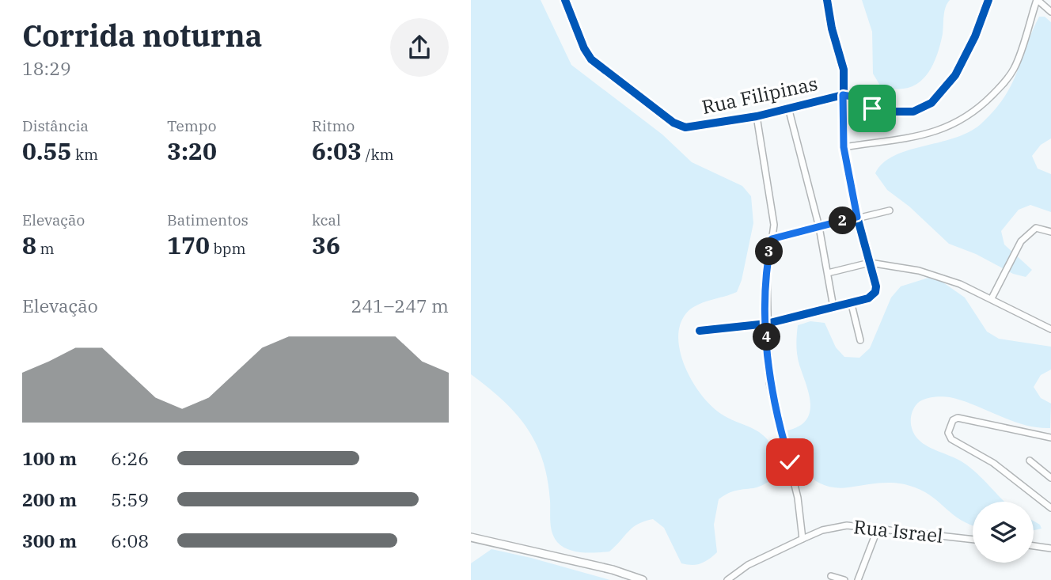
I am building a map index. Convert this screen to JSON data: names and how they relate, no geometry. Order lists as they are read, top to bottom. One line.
{"streets":{"street":["Rua Filipinas","Rua Israel"]},"page":{"heading":["Corrida noturna","18:29"],"stats":[["Distância","0.55 km"],["Tempo","3:20"],["Ritmo","6:03 /km"],["Elevação","8 m"],["Batimentos","170 bpm"],["kcal","36"]],"pins":["2","3","4"],"chart":["Elevação","241–247 m"],"list":[{"name":"100 m","note":"6:26"},{"name":"200 m","note":"5:59"},{"name":"300 m","note":"6:08"}]}}
